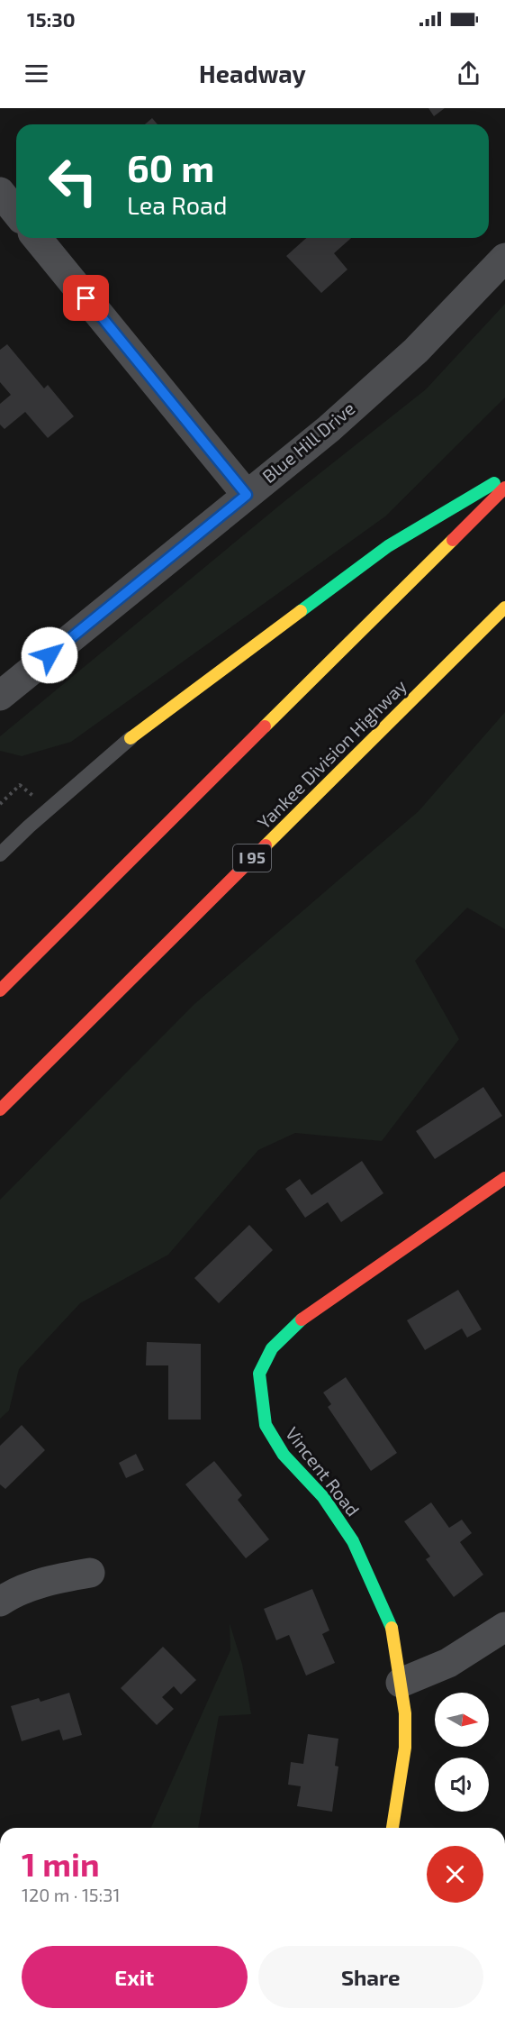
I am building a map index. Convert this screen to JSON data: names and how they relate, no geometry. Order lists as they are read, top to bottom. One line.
{"streets":{"main road":["Yankee Division Highway","I 95","Vincent Road"],"street":["Blue Hill Drive"]},"north":"right","page":{"status":"15:30","header":"Headway","turn":["60 m","Lea Road"],"heading":["1 min","120 m · 15:31"],"buttons":["Exit","Share"]}}
